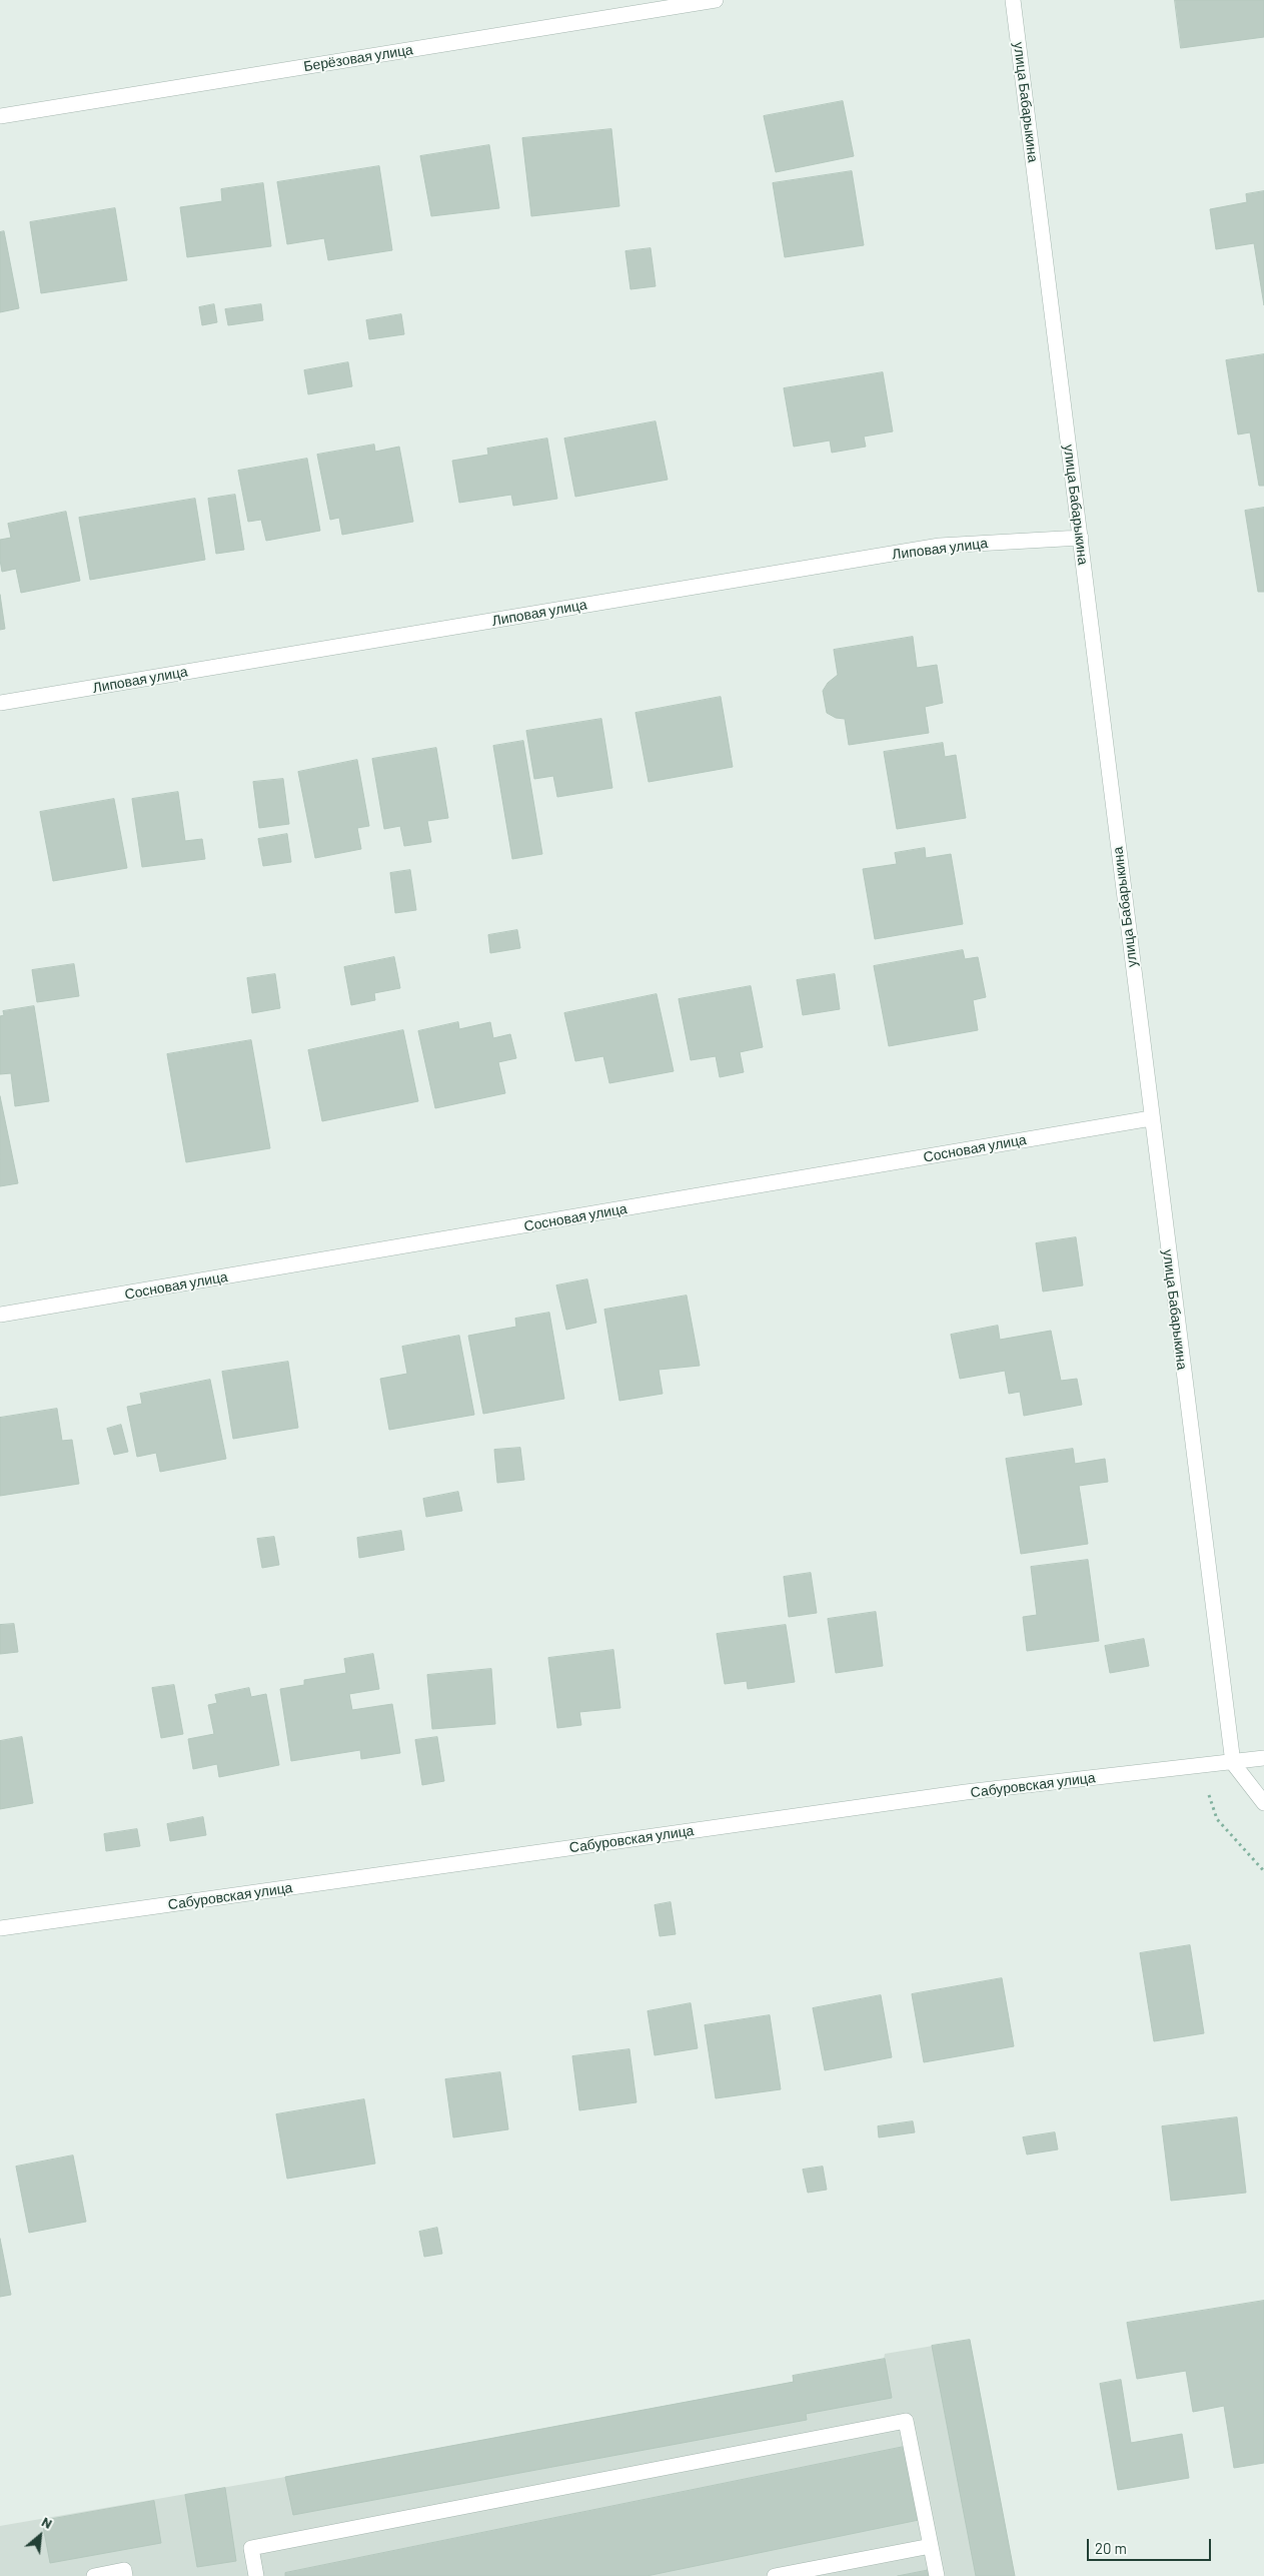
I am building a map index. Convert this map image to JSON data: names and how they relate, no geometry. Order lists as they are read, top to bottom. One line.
{"streets":{"street":["Берёзовая улица","улица Бабарыкина","Липовая улица","Сосновая улица","Сабуровская улица"]},"crossings":[["улица Бабарыкина","Липовая улица"],["улица Бабарыкина","Сосновая улица"],["улица Бабарыкина","Сабуровская улица"]],"scale_bar":"20 m","north":"top right"}
